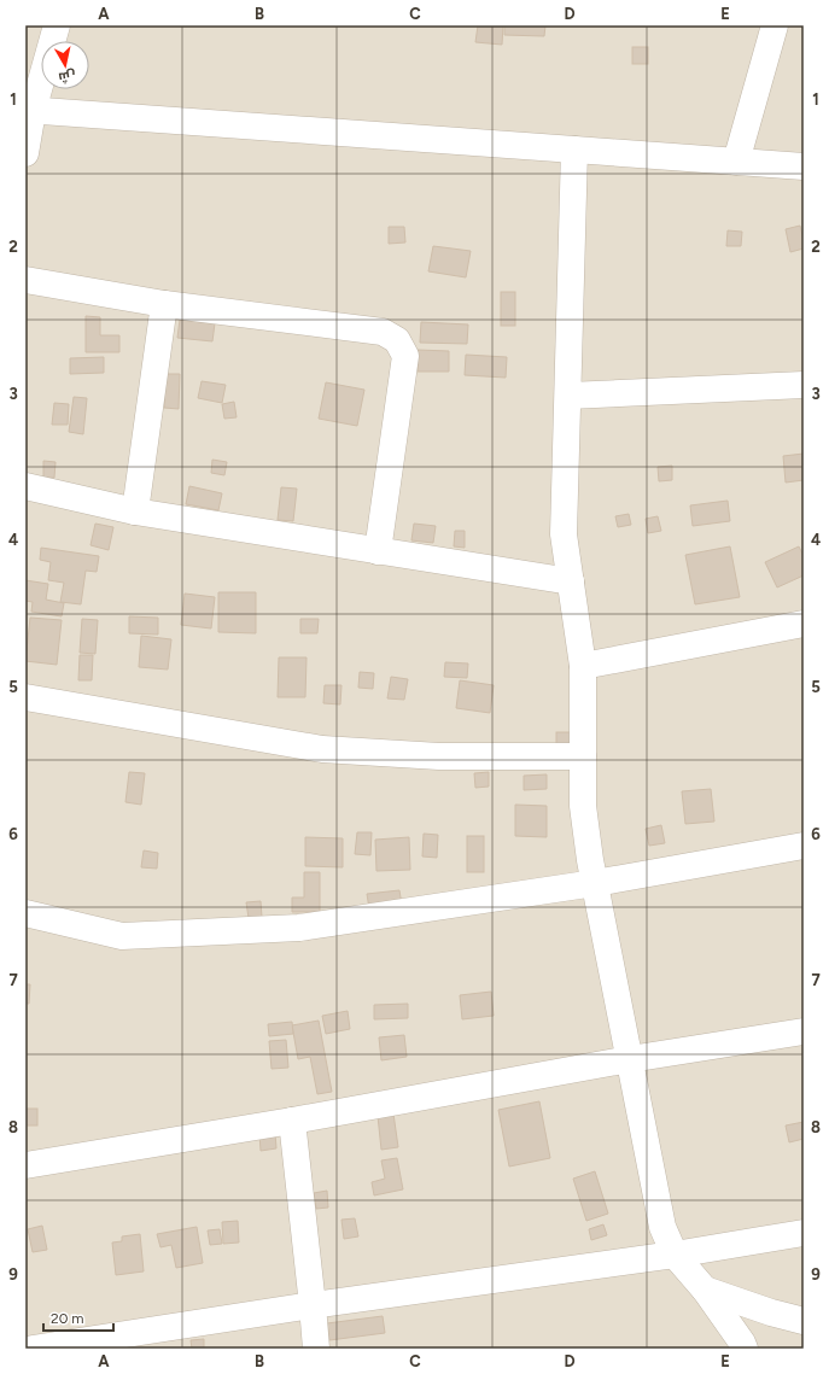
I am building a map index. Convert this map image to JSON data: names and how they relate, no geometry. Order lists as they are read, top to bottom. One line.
{"scale_bar":"20 m","north":"bottom","grid":{"columns":["A","B","C","D","E"],"rows":["1","2","3","4","5","6","7","8","9"]}}
